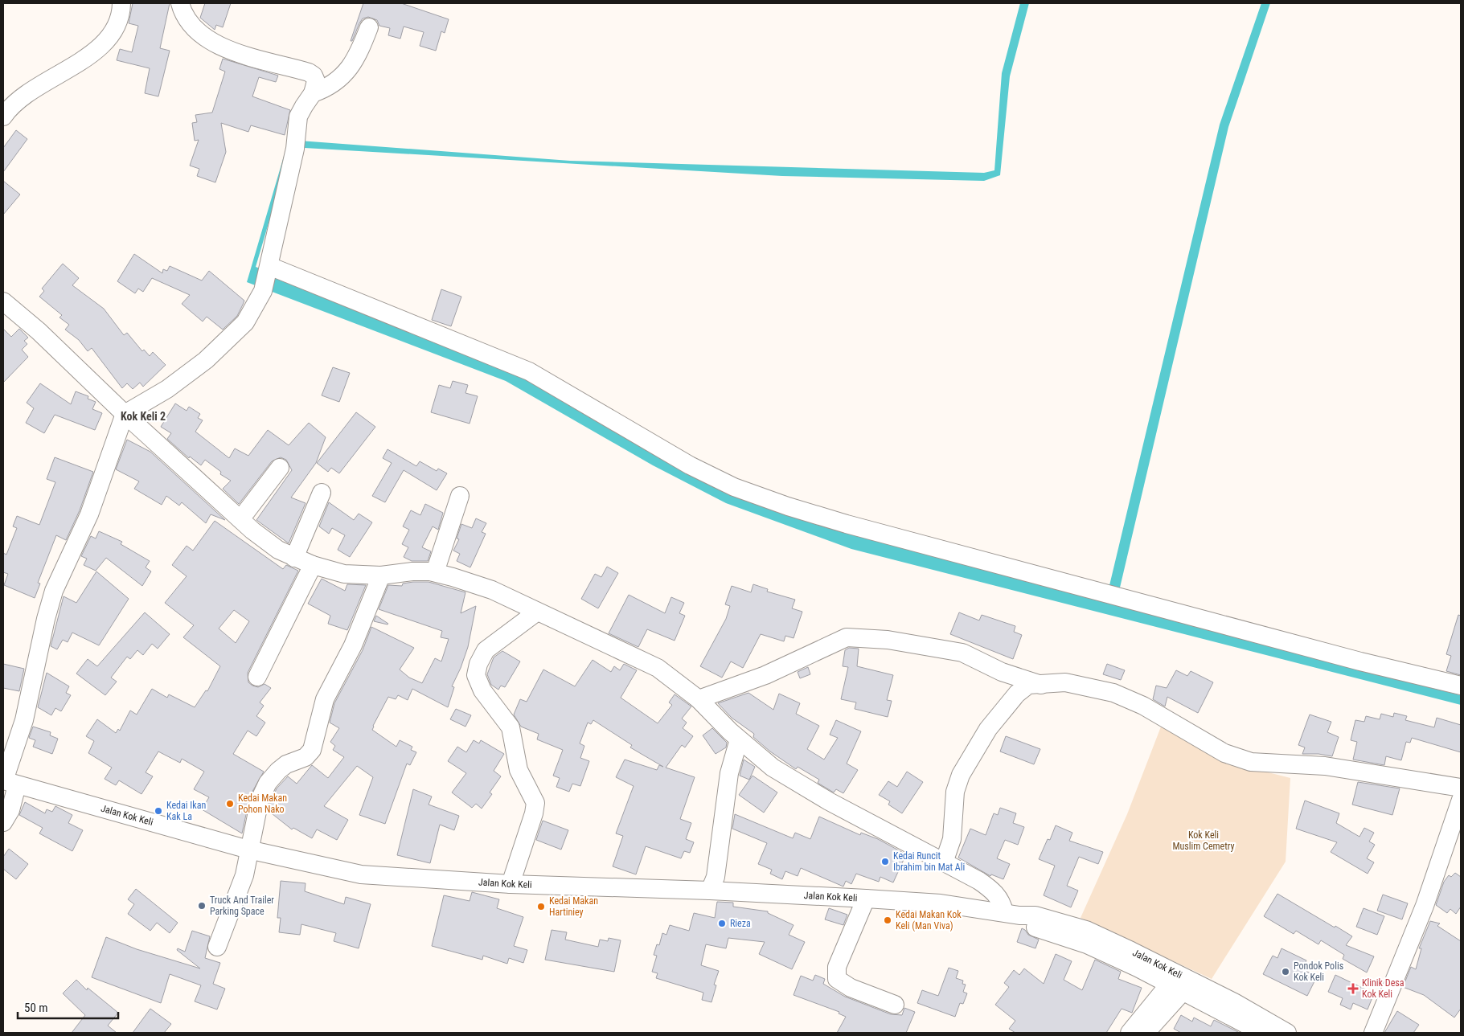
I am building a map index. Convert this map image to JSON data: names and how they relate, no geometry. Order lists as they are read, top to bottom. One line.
{"streets":{"street":["Jalan Kok Keli"]},"districts":["Kok Keli 2"],"parks":["Kok Keli Muslim Cemetry"],"places":{"other":["Kedai Makan Pohon Nako","Kedai Ikan Kak La","Kedai Runcit Ibrahim bin Mat Ali","Truck And Trailer Parking Space","Kedai Makan Hartiniey","Kedai Makan Kok Keli (Man Viva)","Rieza","Pondok Polis Kok Keli"],"health":["Klinik Desa Kok Keli"]},"scale_bar":"50 m"}
